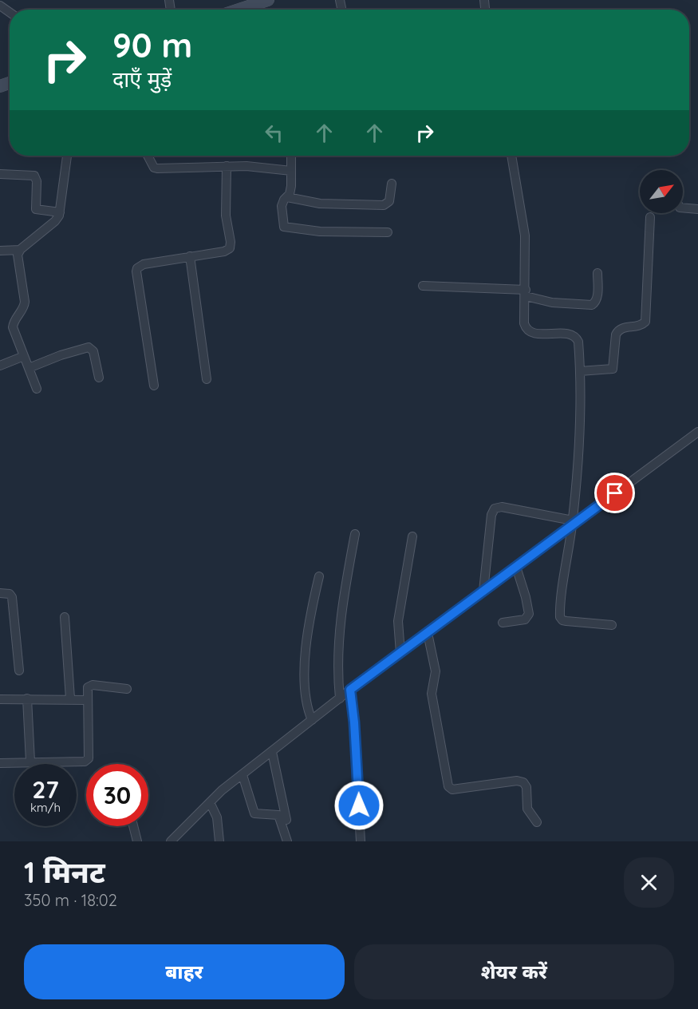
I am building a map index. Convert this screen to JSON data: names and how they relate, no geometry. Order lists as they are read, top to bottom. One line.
{"north":"top right","page":{"turn":["90 m","दाएँ मुड़ें"],"speed":"27 km/h","limit":"30","heading":["1 मिनट","350 m · 18:02"],"buttons":["बाहर","शेयर करें"]}}
